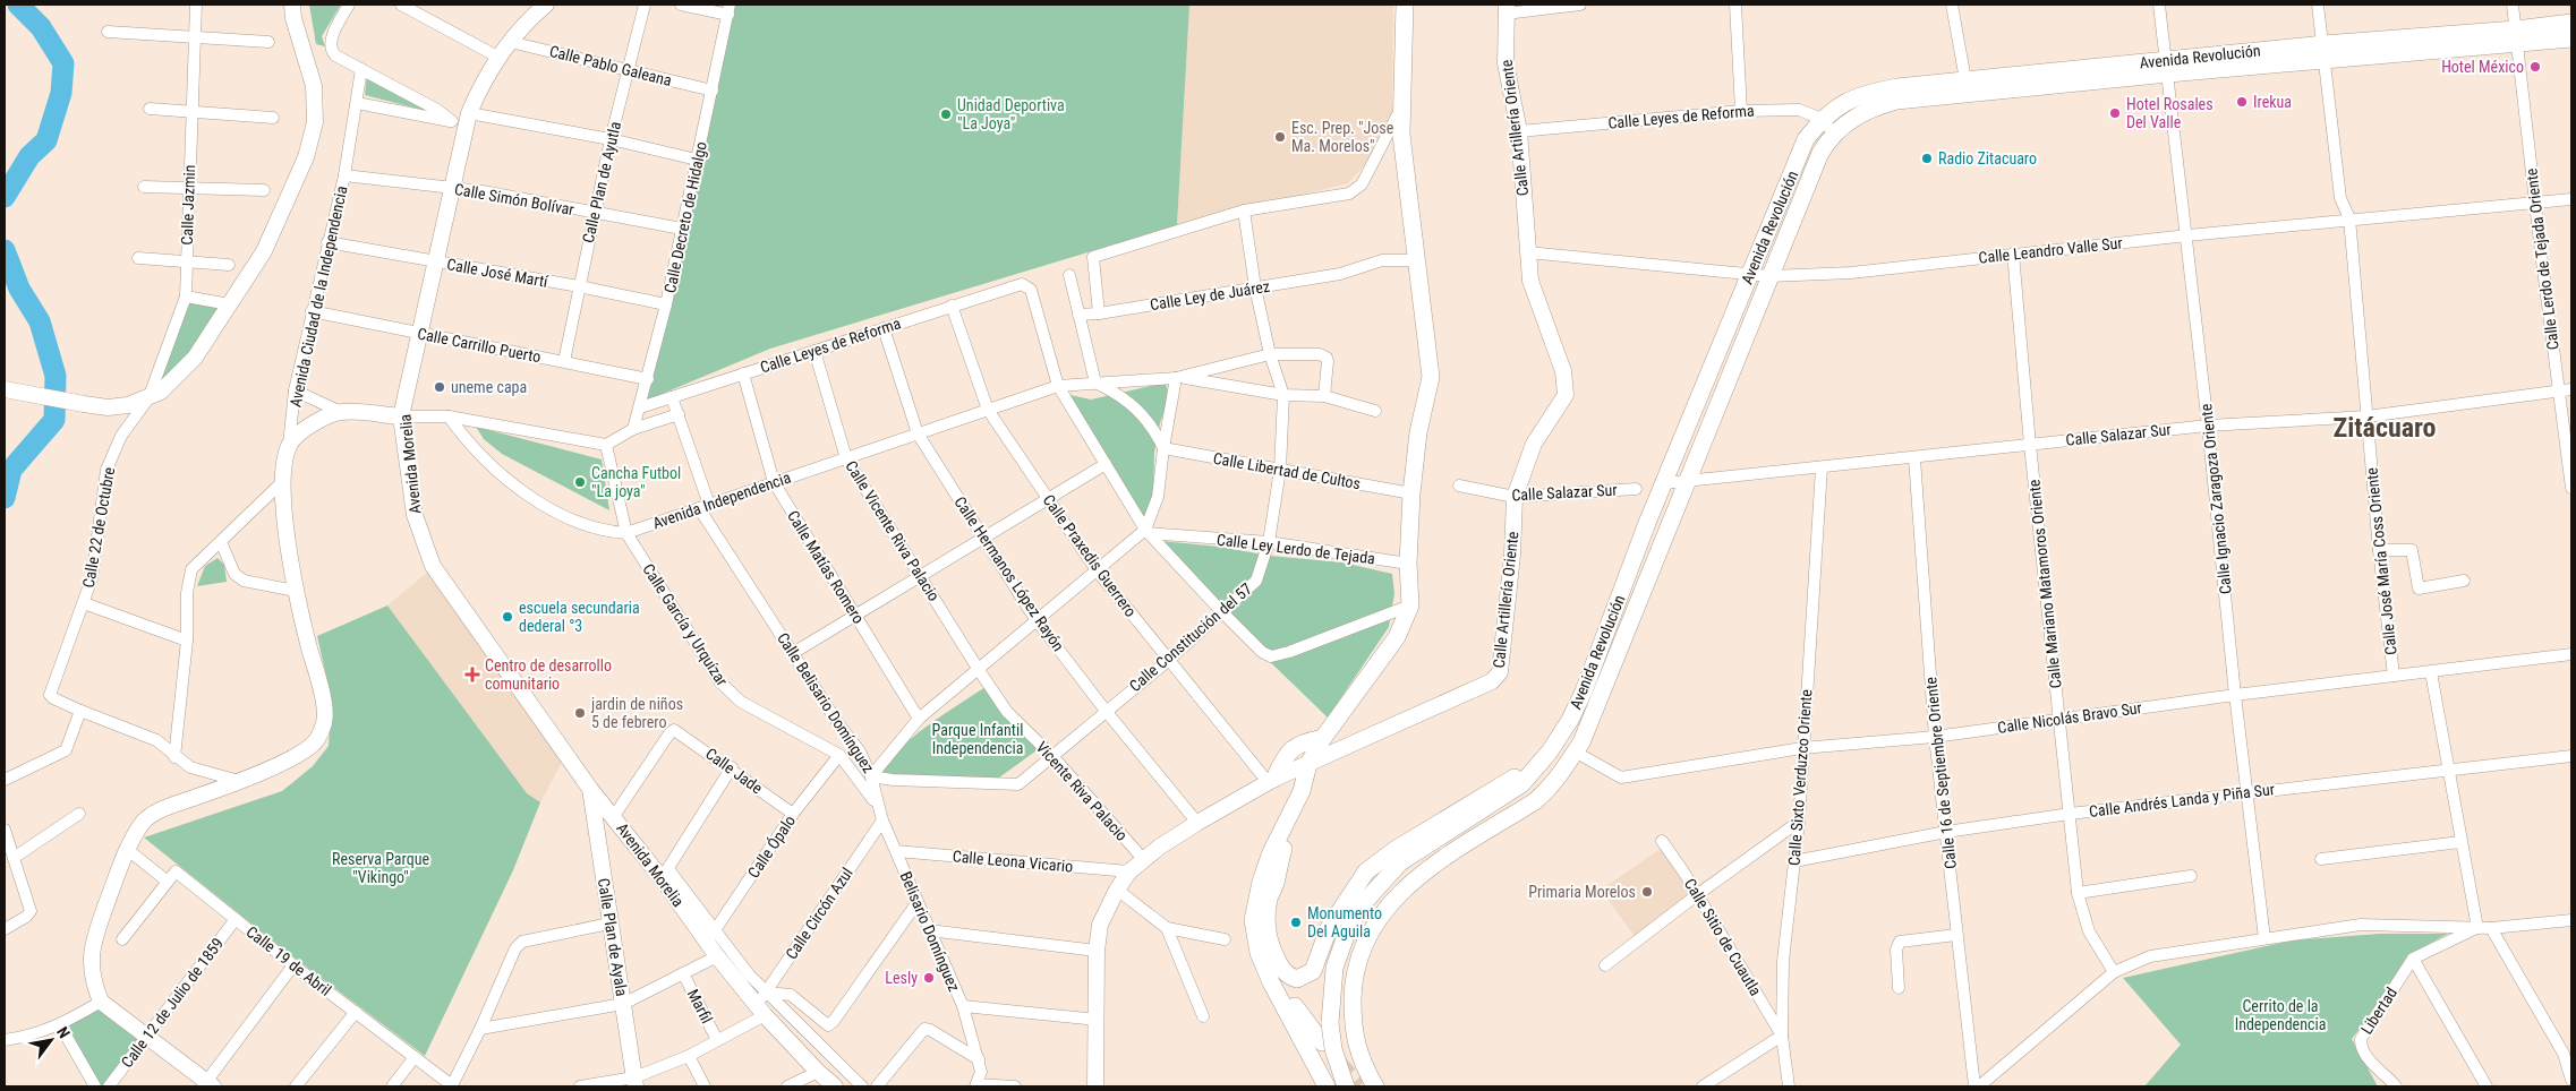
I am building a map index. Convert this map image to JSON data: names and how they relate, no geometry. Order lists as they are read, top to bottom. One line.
{"streets":{"main road":["Avenida Revolución"],"street":["Calle Pablo Galeana","Calle Leyes de Reforma","Calle Artillería Oriente","Calle Plan de Ayutla","Calle Simón Bolívar","Calle Jazmin","Calle Decreto de Hidalgo","Calle Leandro Valle Sur","Calle Lerdo de Tejada Oriente","Calle José Martí","Calle Ley de Juárez","Avenida Ciudad de la Independencia","Calle Carrillo Puerto","Calle Salazar Sur","Avenida Morelia","Calle Libertad de Cultos","Calle Ignacio Zaragoza Oriente","Avenida Independencia","Calle 22 de Octubre","Calle Vicente Riva Palacio","Calle Ley Lerdo de Tejada","Calle Praxedis Guerrero","Calle José María Coss Oriente","Calle Matías Romero","Calle Hermanos López Rayón","Calle Mariano Matamoros Oriente","Calle García y Urquízar","Calle Constitución del 57","Calle Belisario Domínguez","Calle Nicolás Bravo Sur","Calle Jade","Calle 16 de Septiembre Oriente","Calle Sixto Verduzco Oriente","Vicente Riva Palacio","Calle Andrés Landa y Piña Sur","Calle Ópalo","Calle Leona Vicario","Calle Circón Azul","Belisario Domínguez","Calle Plan de Ayala","Calle Sitio de Cuautla","Calle 19 de Abril","Calle 12 de Julio de 1859","Marfil","Libertad"]},"crossings":[["Avenida Revolución","Calle Leyes de Reforma"],["Avenida Revolución","Calle Leandro Valle Sur"],["Avenida Revolución","Calle Lerdo de Tejada Oriente"],["Avenida Revolución","Calle Salazar Sur"],["Avenida Revolución","Calle Ignacio Zaragoza Oriente"],["Avenida Revolución","Calle José María Coss Oriente"],["Avenida Revolución","Calle Nicolás Bravo Sur"],["Calle Pablo Galeana","Calle Plan de Ayutla"],["Calle Pablo Galeana","Calle Decreto de Hidalgo"],["Calle Pablo Galeana","Avenida Morelia"],["Calle Leyes de Reforma","Calle Artillería Oriente"],["Calle Leyes de Reforma","Calle Decreto de Hidalgo"],["Calle Leyes de Reforma","Avenida Independencia"],["Calle Leyes de Reforma","Calle Vicente Riva Palacio"],["Calle Leyes de Reforma","Calle Praxedis Guerrero"],["Calle Leyes de Reforma","Calle Matías Romero"],["Calle Leyes de Reforma","Calle Hermanos López Rayón"],["Calle Leyes de Reforma","Calle Belisario Domínguez"],["Calle Artillería Oriente","Calle Leandro Valle Sur"],["Calle Artillería Oriente","Calle Salazar Sur"],["Calle Artillería Oriente","Calle Praxedis Guerrero"],["Calle Artillería Oriente","Calle Hermanos López Rayón"],["Calle Artillería Oriente","Vicente Riva Palacio"],["Calle Artillería Oriente","Calle Leona Vicario"],["Calle Plan de Ayutla","Calle Simón Bolívar"],["Calle Plan de Ayutla","Calle José Martí"],["Calle Plan de Ayutla","Calle Carrillo Puerto"],["Calle Simón Bolívar","Calle Decreto de Hidalgo"],["Calle Simón Bolívar","Avenida Ciudad de la Independencia"],["Calle Simón Bolívar","Avenida Morelia"],["Calle Jazmin","Calle 22 de Octubre"],["Calle Decreto de Hidalgo","Calle José Martí"],["Calle Decreto de Hidalgo","Calle Carrillo Puerto"],["Calle Leandro Valle Sur","Calle Lerdo de Tejada Oriente"],["Calle Leandro Valle Sur","Calle Ignacio Zaragoza Oriente"],["Calle Leandro Valle Sur","Calle José María Coss Oriente"],["Calle Leandro Valle Sur","Calle Mariano Matamoros Oriente"],["Calle Lerdo de Tejada Oriente","Calle Salazar Sur"],["Calle José Martí","Avenida Ciudad de la Independencia"],["Calle José Martí","Avenida Morelia"],["Calle Ley de Juárez","Calle Constitución del 57"],["Avenida Ciudad de la Independencia","Calle Carrillo Puerto"],["Calle Carrillo Puerto","Avenida Morelia"],["Calle Salazar Sur","Calle Ignacio Zaragoza Oriente"],["Calle Salazar Sur","Calle José María Coss Oriente"],["Calle Salazar Sur","Calle Mariano Matamoros Oriente"],["Calle Salazar Sur","Calle 16 de Septiembre Oriente"],["Calle Salazar Sur","Calle Sixto Verduzco Oriente"],["Avenida Morelia","Calle Jade"],["Avenida Morelia","Calle Ópalo"],["Avenida Morelia","Calle Circón Azul"],["Avenida Morelia","Calle Plan de Ayala"],["Calle Libertad de Cultos","Calle Constitución del 57"],["Calle Ignacio Zaragoza Oriente","Calle Nicolás Bravo Sur"],["Calle Ignacio Zaragoza Oriente","Calle Andrés Landa y Piña Sur"],["Avenida Independencia","Calle Vicente Riva Palacio"],["Avenida Independencia","Calle Praxedis Guerrero"],["Avenida Independencia","Calle Matías Romero"],["Avenida Independencia","Calle Hermanos López Rayón"],["Avenida Independencia","Calle García y Urquízar"],["Avenida Independencia","Calle Belisario Domínguez"],["Calle Vicente Riva Palacio","Vicente Riva Palacio"],["Calle Ley Lerdo de Tejada","Calle Constitución del 57"],["Calle Praxedis Guerrero","Calle Constitución del 57"],["Calle José María Coss Oriente","Calle Nicolás Bravo Sur"],["Calle Hermanos López Rayón","Calle Constitución del 57"],["Calle Mariano Matamoros Oriente","Calle Nicolás Bravo Sur"],["Calle Mariano Matamoros Oriente","Calle Andrés Landa y Piña Sur"],["Calle García y Urquízar","Calle Ópalo"],["Calle García y Urquízar","Belisario Domínguez"],["Calle Constitución del 57","Calle Belisario Domínguez"],["Calle Constitución del 57","Vicente Riva Palacio"],["Calle Belisario Domínguez","Belisario Domínguez"],["Calle Nicolás Bravo Sur","Calle 16 de Septiembre Oriente"],["Calle Nicolás Bravo Sur","Calle Sixto Verduzco Oriente"],["Calle Jade","Calle Ópalo"],["Calle 16 de Septiembre Oriente","Calle Andrés Landa y Piña Sur"],["Calle Sixto Verduzco Oriente","Calle Andrés Landa y Piña Sur"],["Calle Sixto Verduzco Oriente","Calle Sitio de Cuautla"],["Calle Leona Vicario","Belisario Domínguez"],["Calle Circón Azul","Belisario Domínguez"],["Calle 19 de Abril","Calle 12 de Julio de 1859"]],"districts":["Zitácuaro"],"parks":["Parque Infantil Independencia","Reserva Parque \"Vikingo\"","Cerrito de la Independencia"],"places":{"other":["Hotel México","Irekua","Hotel Rosales Del Valle","Unidad Deportiva \"La Joya\"","Esc. Prep. \"Jose Ma. Morelos\"","Radio Zitacuaro","uneme capa","Cancha Futbol \"La joya\"","escuela secundaria dederal °3","jardin de niños 5 de febrero","Primaria Morelos","Monumento Del Aguila","Lesly"],"health":["Centro de desarrollo comunitario"]},"north":"top right"}
